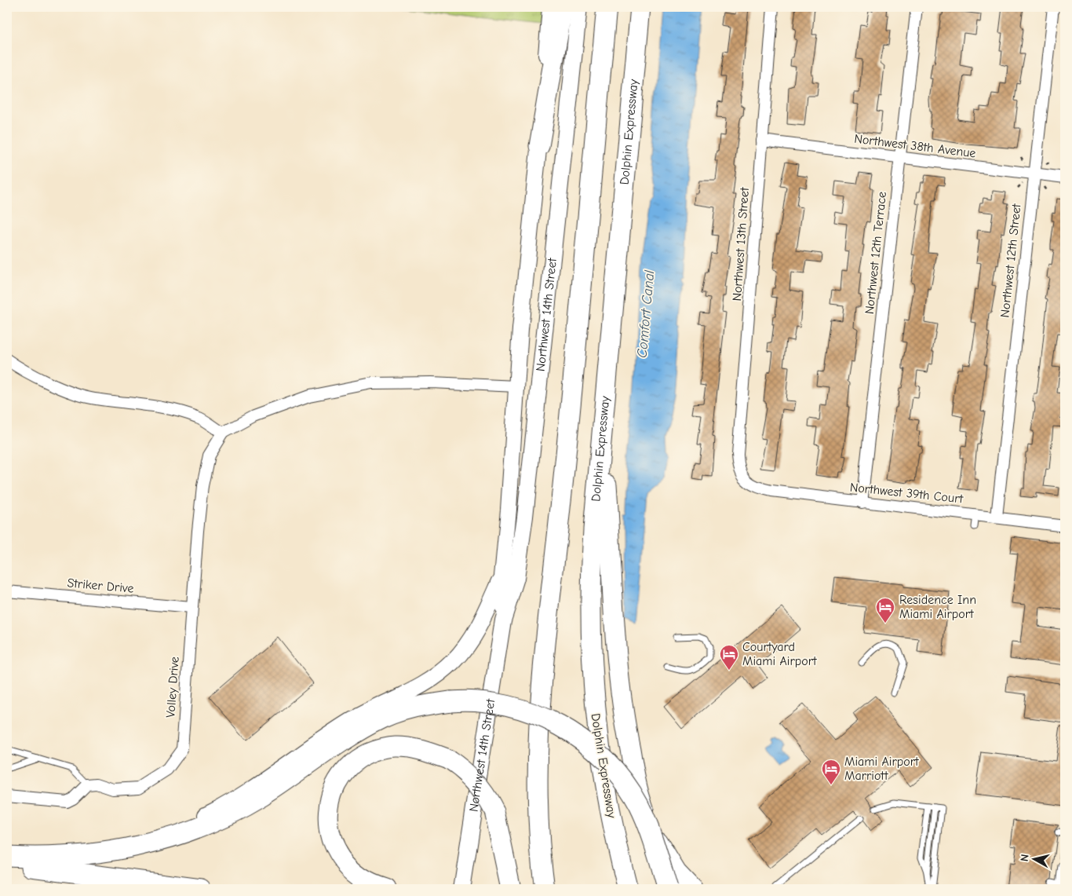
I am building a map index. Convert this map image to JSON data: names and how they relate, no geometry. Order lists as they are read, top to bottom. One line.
{"streets":{"highway":["Dolphin Expressway"],"main road":["Northwest 14th Street"],"street":["Northwest 38th Avenue","Northwest 13th Street","Northwest 12th Terrace","Northwest 12th Street","Northwest 39th Court","Striker Drive","Volley Drive"]},"crossings":[["Northwest 38th Avenue","Northwest 13th Street"],["Northwest 38th Avenue","Northwest 12th Terrace"],["Northwest 38th Avenue","Northwest 12th Street"],["Northwest 13th Street","Northwest 39th Court"],["Northwest 12th Terrace","Northwest 39th Court"],["Northwest 12th Street","Northwest 39th Court"],["Striker Drive","Volley Drive"]],"water":["Comfort Canal"],"places":{"hotel":["Residence Inn Miami Airport","Courtyard Miami Airport","Miami Airport Marriott"]},"north":"left"}
